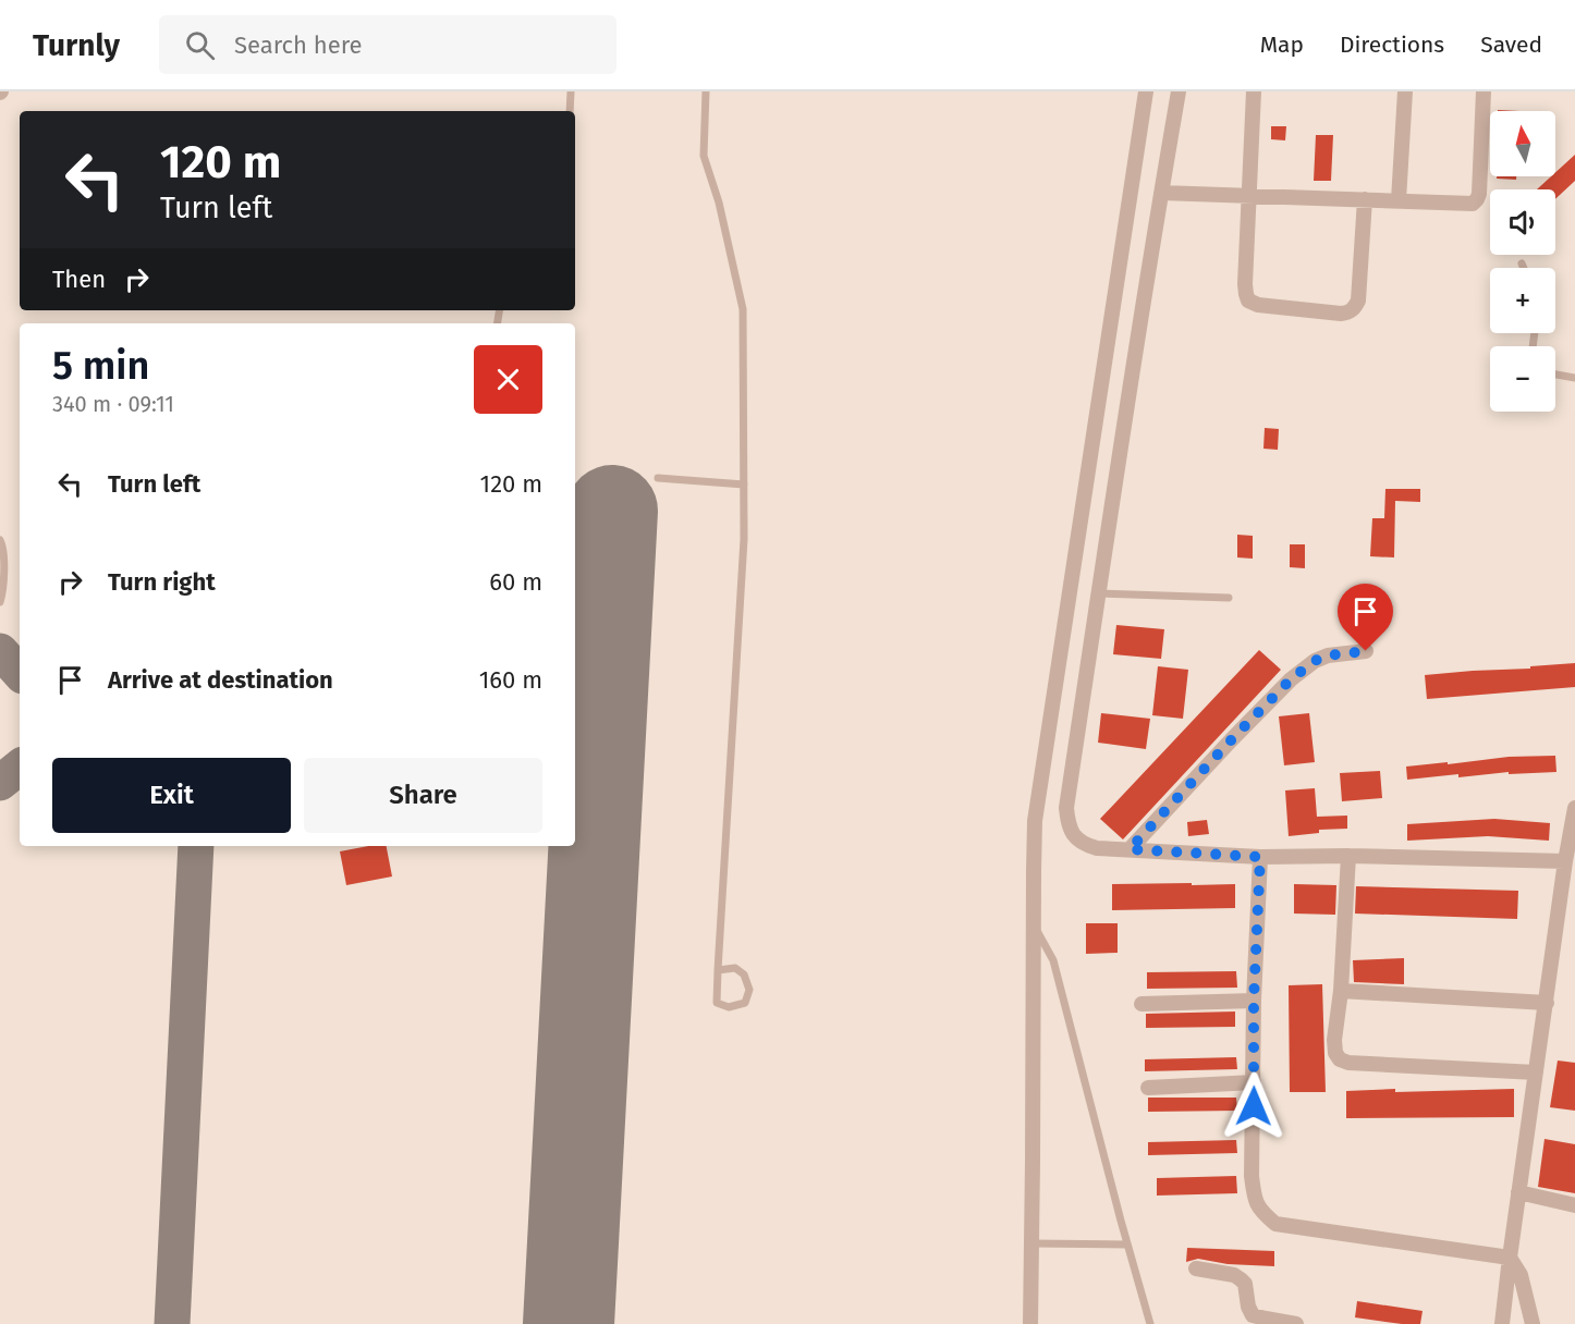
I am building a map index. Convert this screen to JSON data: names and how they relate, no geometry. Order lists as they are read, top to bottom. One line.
{"north":"top","page":{"header":"Turnly","search":"Search here","nav":["Map","Directions","Saved"],"map_buttons":["+","−"],"turn":["120 m","Turn left"],"then":"Then","heading":["5 min","340 m · 09:11"],"list":[{"name":"Turn left","value":"120 m"},{"name":"Turn right","value":"60 m"},{"name":"Arrive at destination","value":"160 m"}],"buttons":["Exit","Share"]}}
